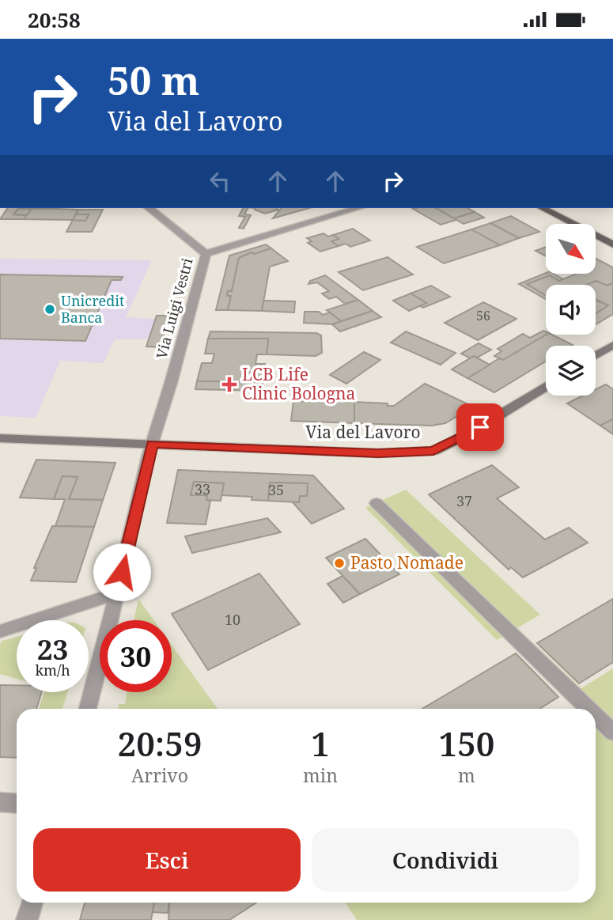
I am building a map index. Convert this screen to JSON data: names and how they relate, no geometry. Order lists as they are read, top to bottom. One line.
{"streets":{"street":["Via Luigi Vestri","Via del Lavoro"]},"crossings":[["Via Luigi Vestri","Via del Lavoro"]],"places":{"other":["Unicredit Banca","Pasto Nomade"],"health":["LCB Life Clinic Bologna"]},"house_numbers":["56","33","35","37","10"],"north":"bottom right","page":{"status":"20:58","turn":["50 m","Via del Lavoro"],"speed":"23 km/h","limit":"30","eta":["20:59","Arrivo","1","min","150","m"],"buttons":["Esci","Condividi"]}}
